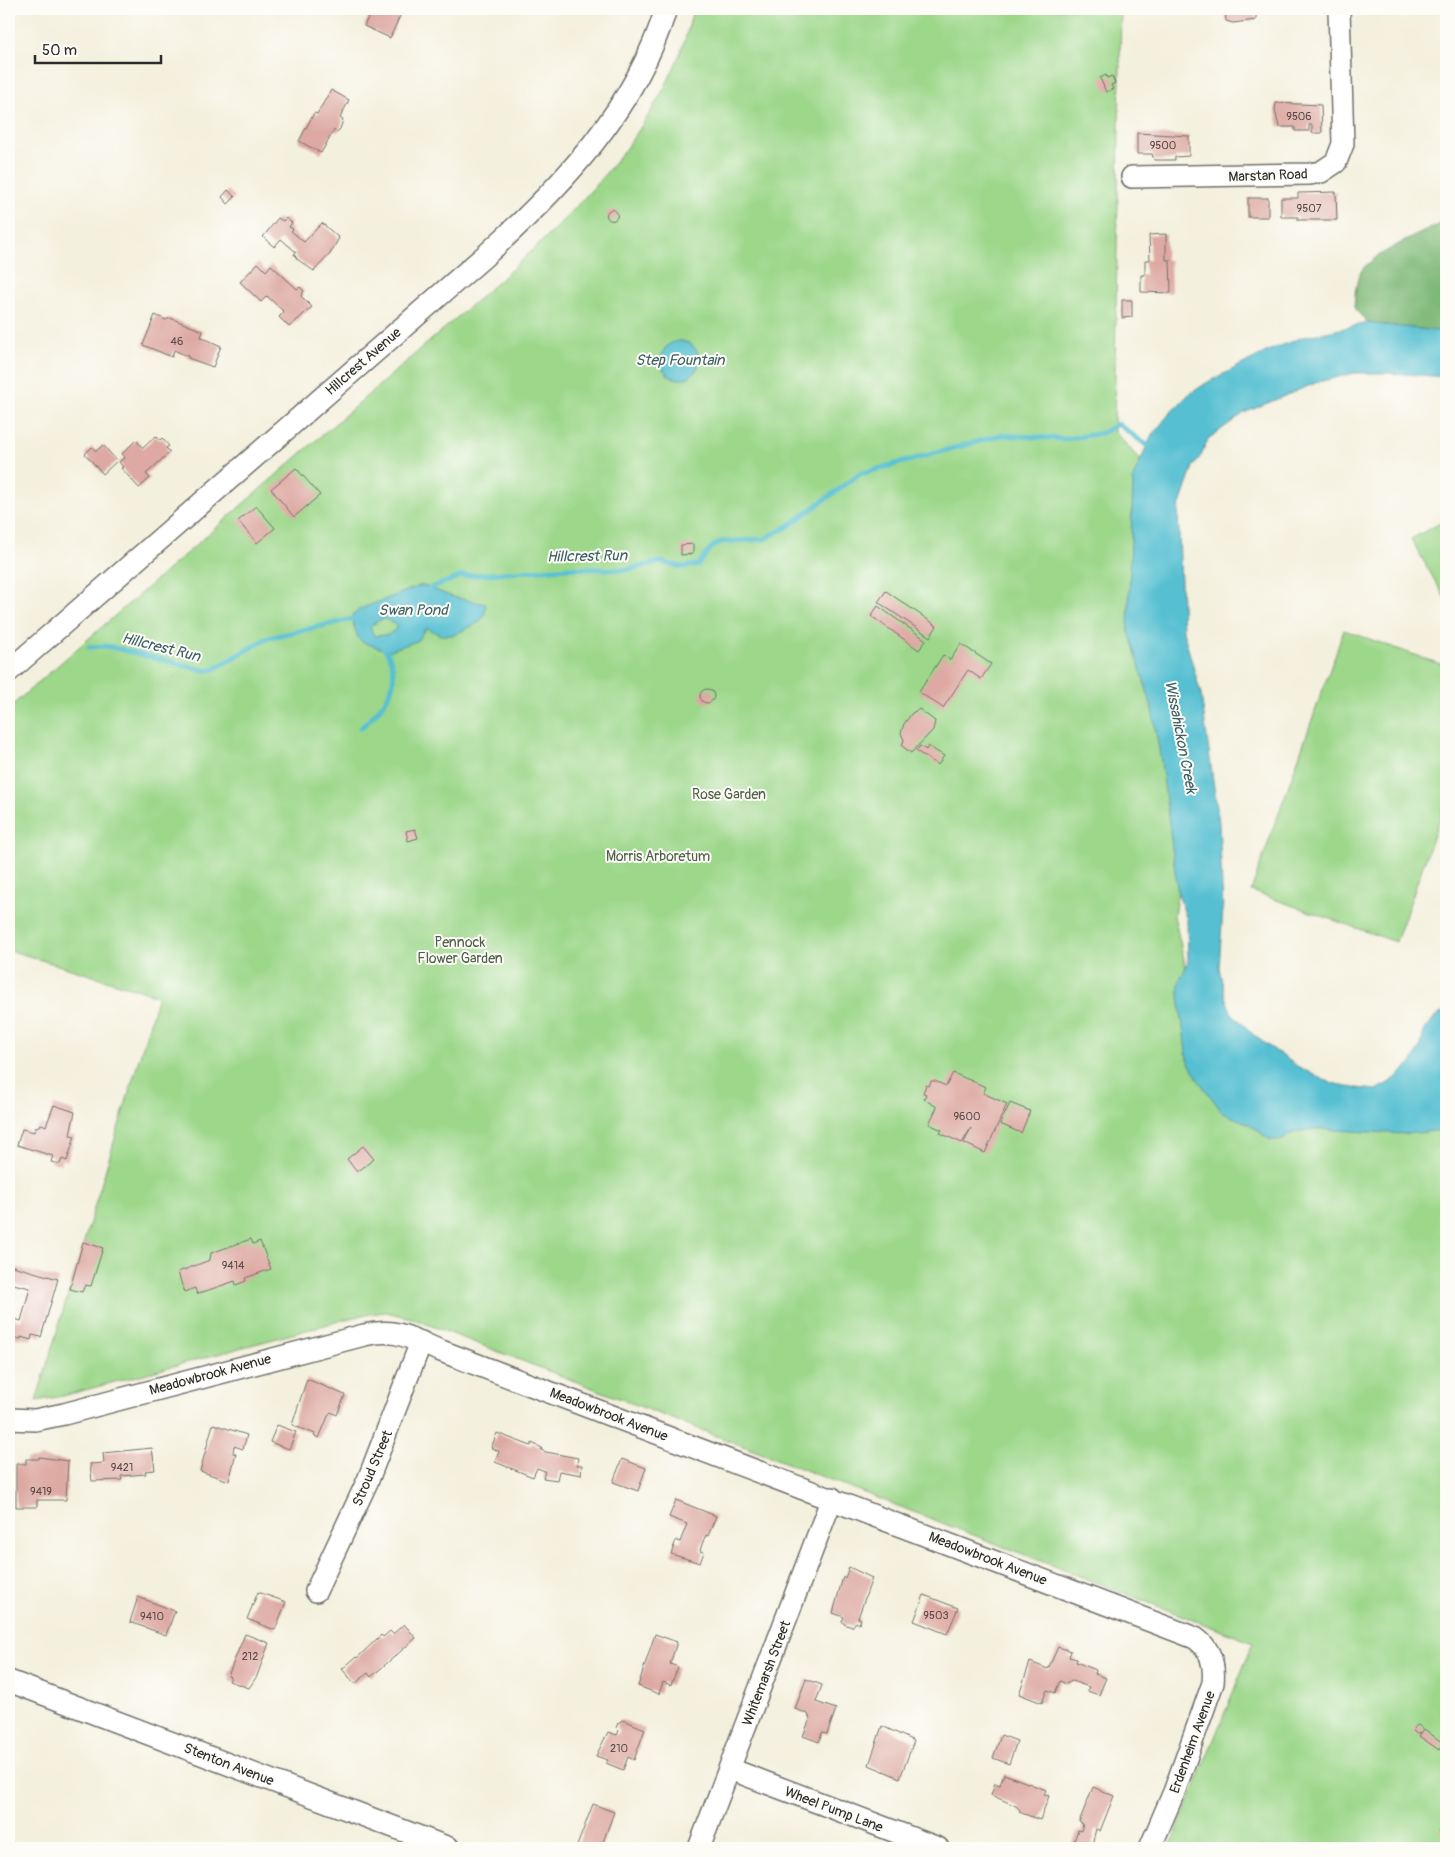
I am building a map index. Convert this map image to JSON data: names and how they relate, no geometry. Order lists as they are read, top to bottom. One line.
{"streets":{"street":["Marstan Road","Hillcrest Avenue","Meadowbrook Avenue","Stroud Street","Whitemarsh Street","Erdenheim Avenue","Stenton Avenue","Wheel Pump Lane"]},"crossings":[["Meadowbrook Avenue","Stroud Street"],["Meadowbrook Avenue","Whitemarsh Street"],["Meadowbrook Avenue","Erdenheim Avenue"],["Whitemarsh Street","Wheel Pump Lane"]],"water":["Step Fountain","Hillcrest Run","Swan Pond","Wissahickon Creek"],"parks":["Rose Garden","Morris Arboretum","Pennock Flower Garden"],"house_numbers":["9506","9500","9507","46","9600","9414","9421","9419","9503","9410","212","210"],"scale_bar":"50 m"}
